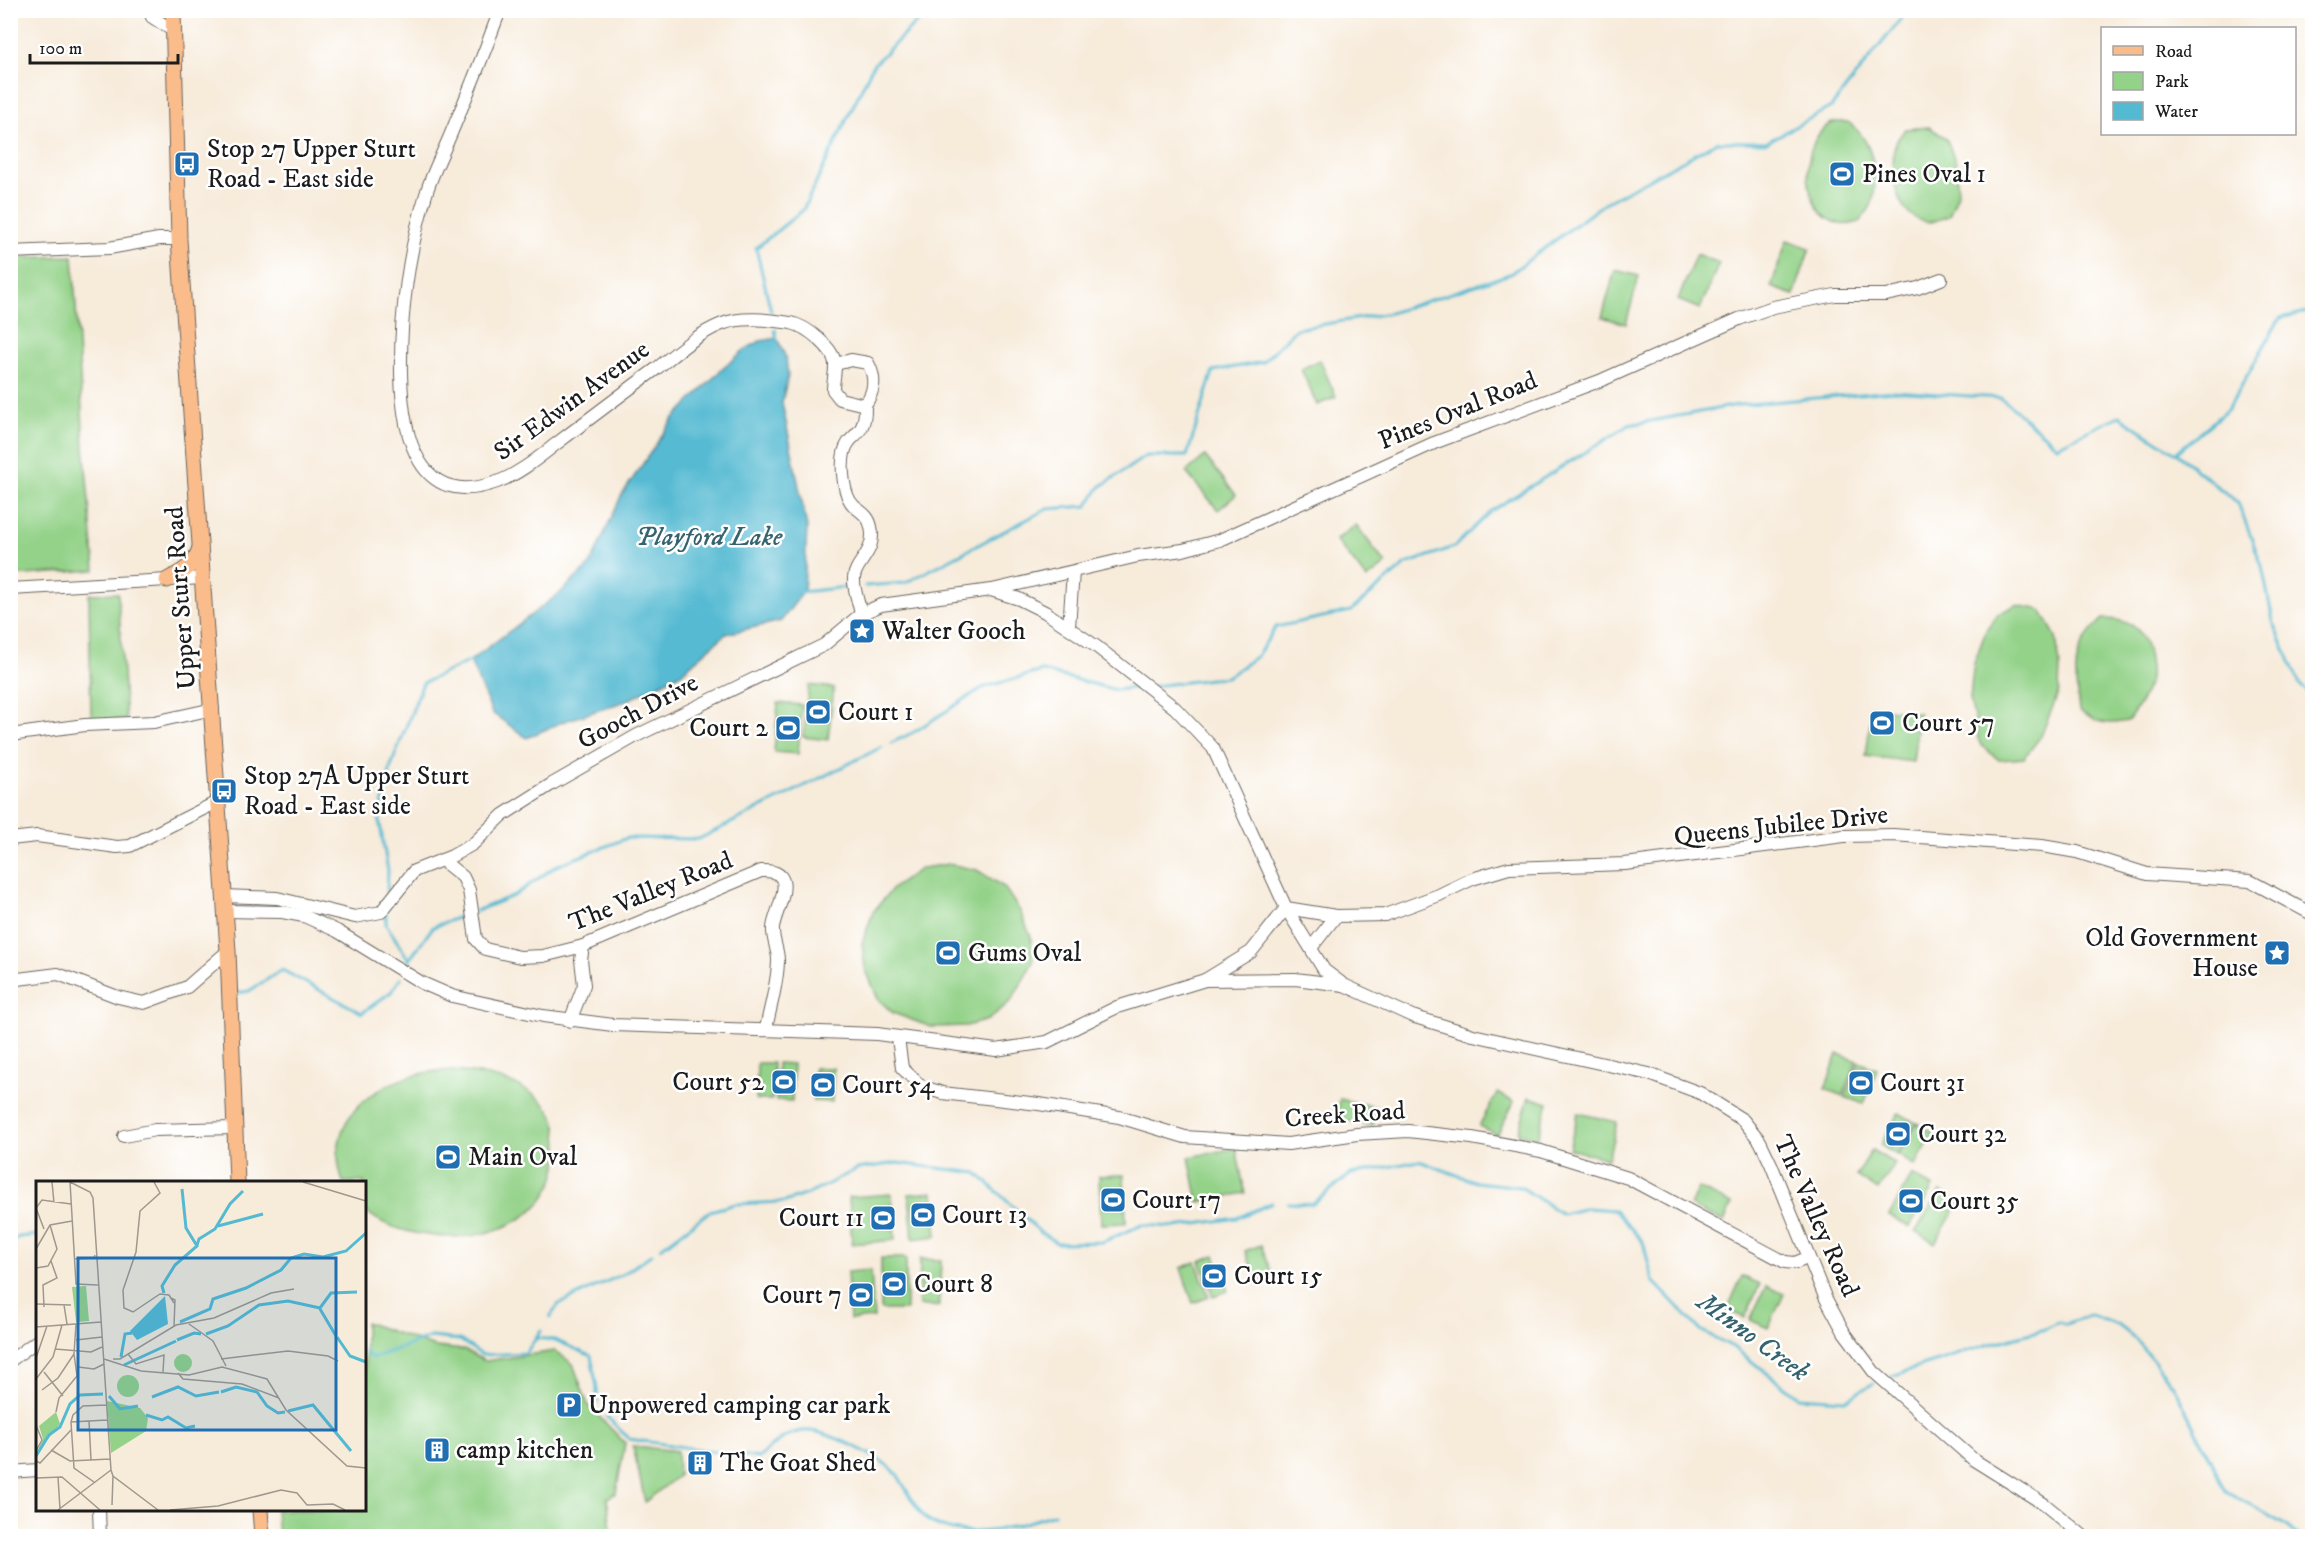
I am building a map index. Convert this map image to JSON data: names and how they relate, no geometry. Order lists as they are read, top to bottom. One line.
{"streets":{"main road":["Upper Sturt Road"],"street":["Sir Edwin Avenue","Pines Oval Road","Gooch Drive","Queens Jubilee Drive","The Valley Road","Creek Road"]},"crossings":[["Pines Oval Road","Gooch Drive"],["Upper Sturt Road","Gooch Drive"],["Upper Sturt Road","The Valley Road"],["Gooch Drive","The Valley Road"],["Queens Jubilee Drive","The Valley Road"],["The Valley Road","Creek Road"]],"water":["Playford Lake","Minno Creek"],"places":{"bus stop":["Stop 27 Upper Sturt Road - East side","Stop 27A Upper Sturt Road - East side"],"sports":["Pines Oval 1","Court 1","Court 57","Court 2","Gums Oval","Court 52","Court 31","Court 54","Court 32","Main Oval","Court 17","Court 35","Court 13","Court 11","Court 15","Court 8","Court 7"],"place":["Walter Gooch","Old Government House"],"parking":["Unpowered camping car park"],"building":["camp kitchen","The Goat Shed"]},"legend":["Road","Park","Water"],"scale_bar":"100 m"}
